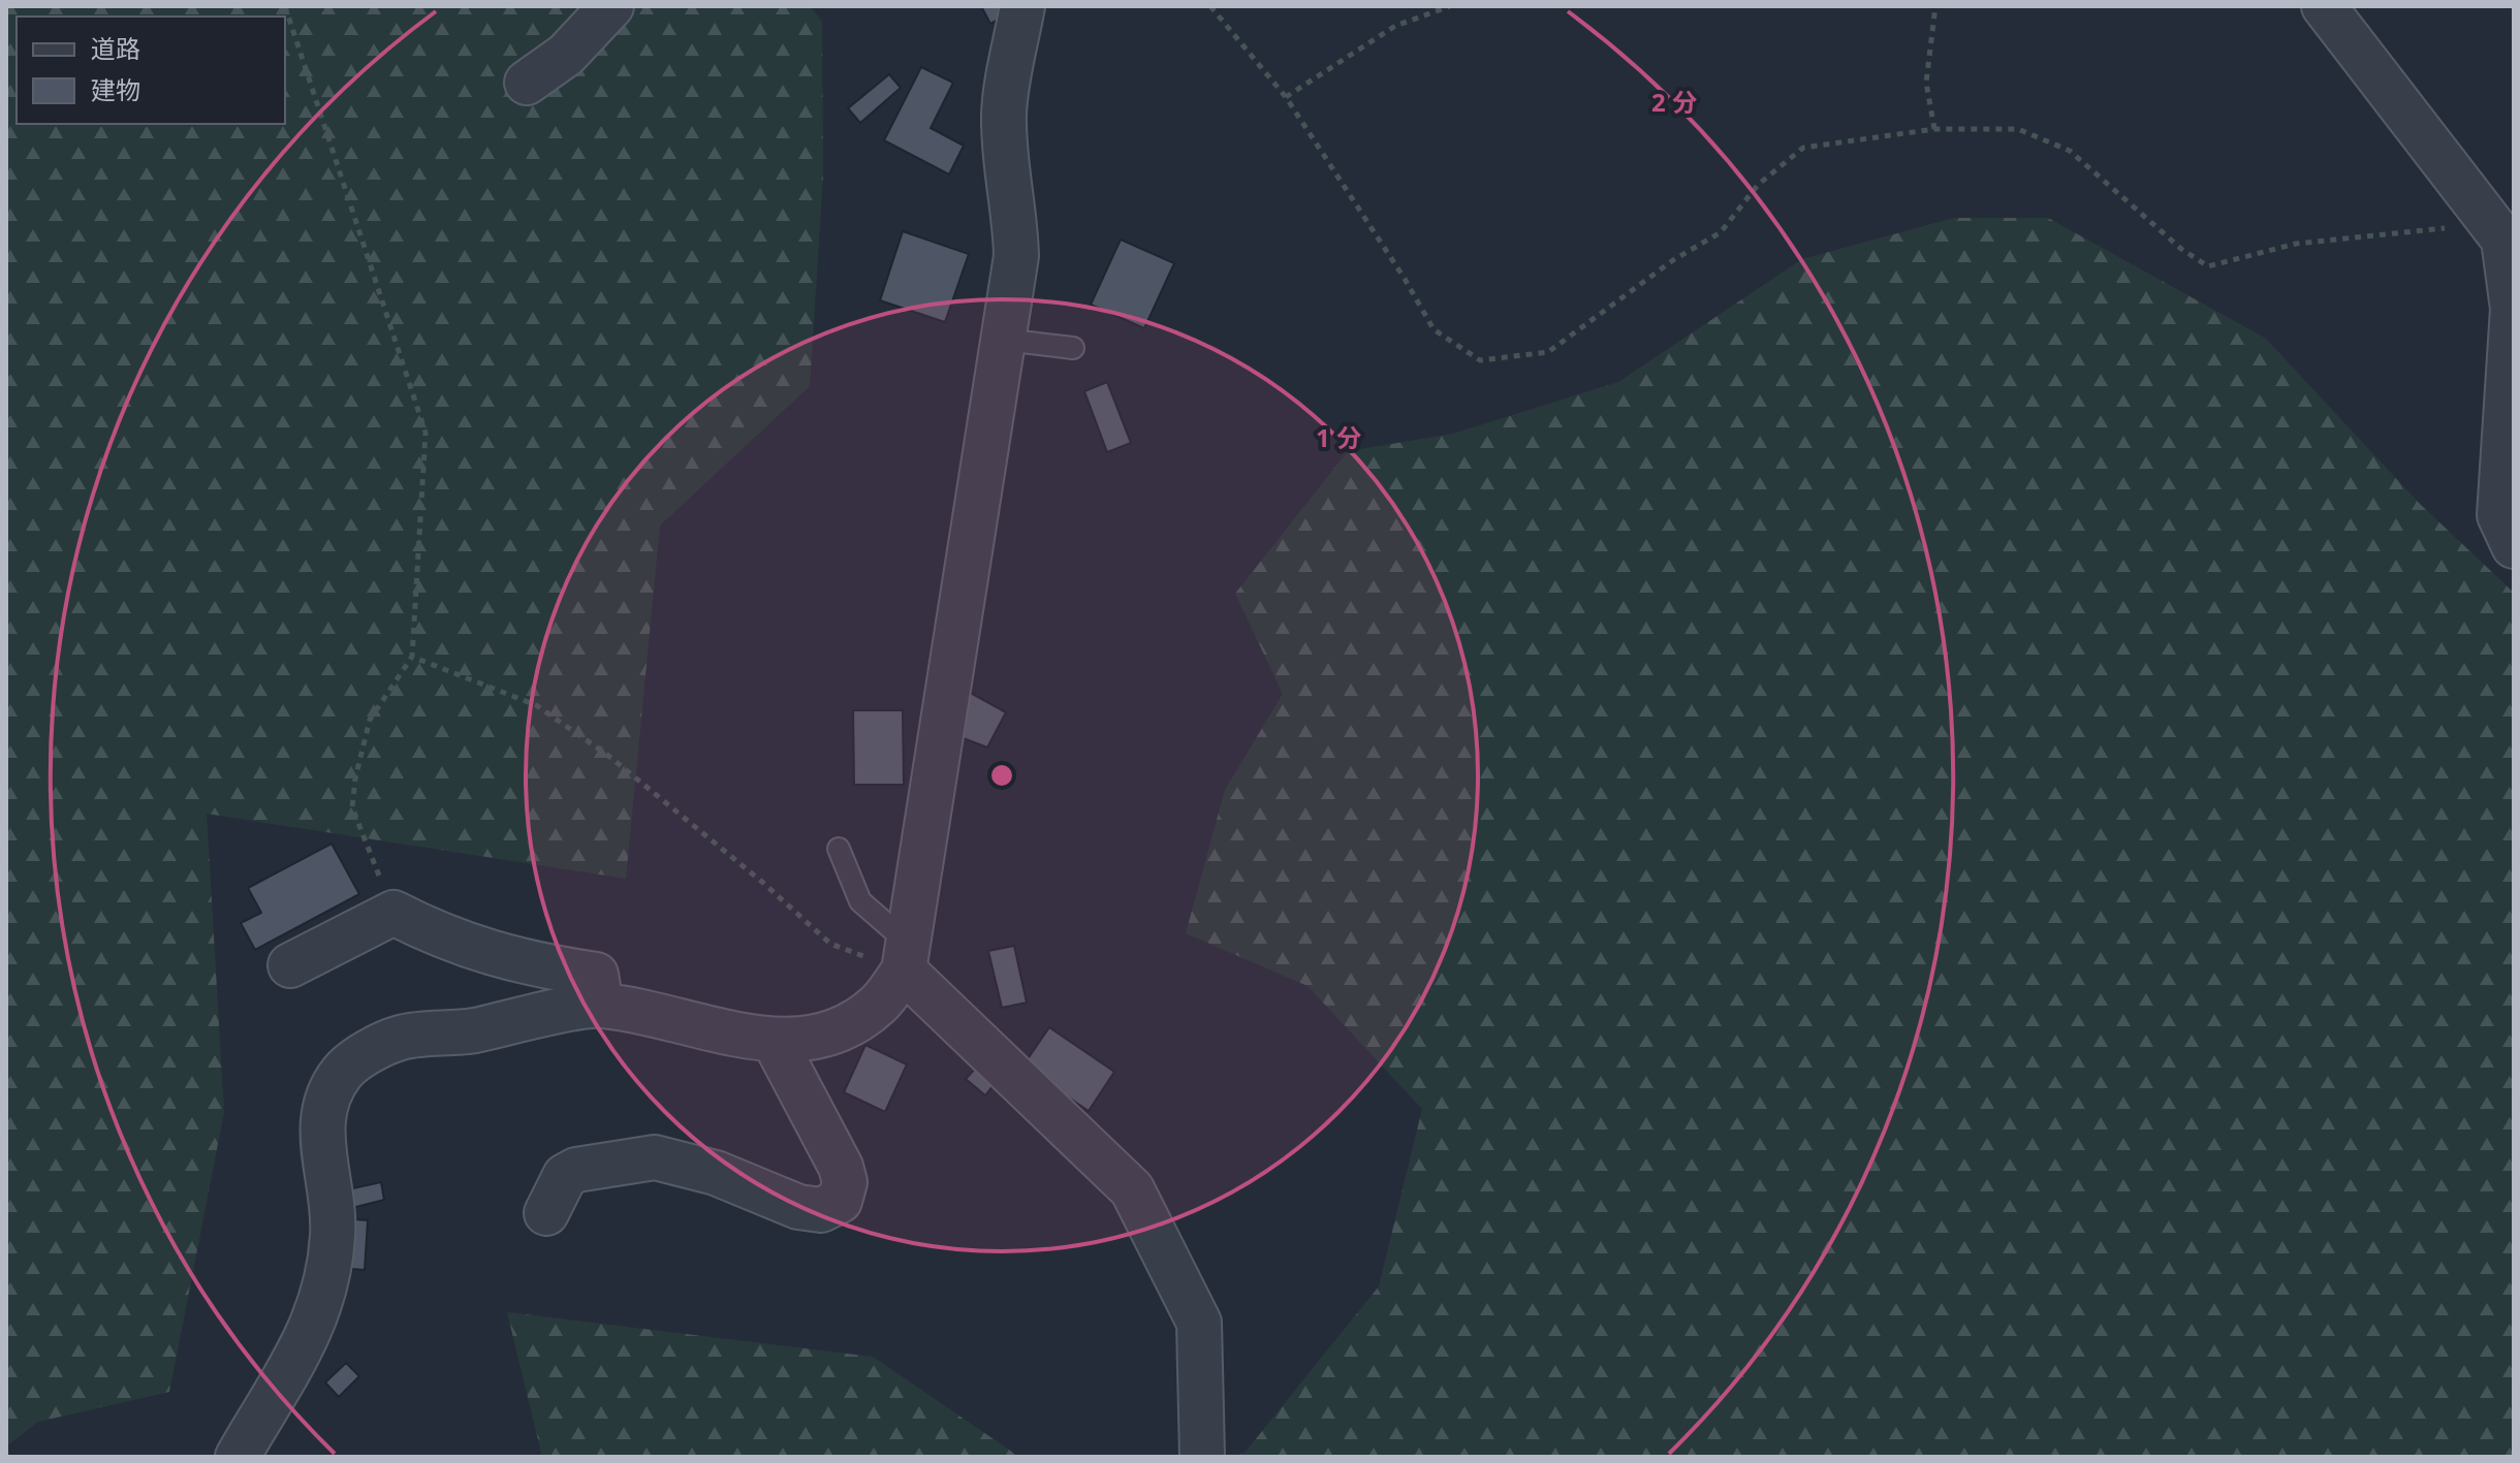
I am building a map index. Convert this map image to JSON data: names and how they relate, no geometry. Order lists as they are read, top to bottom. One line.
{"legend":["道路","建物"],"rings":["2 分","1 分"]}
